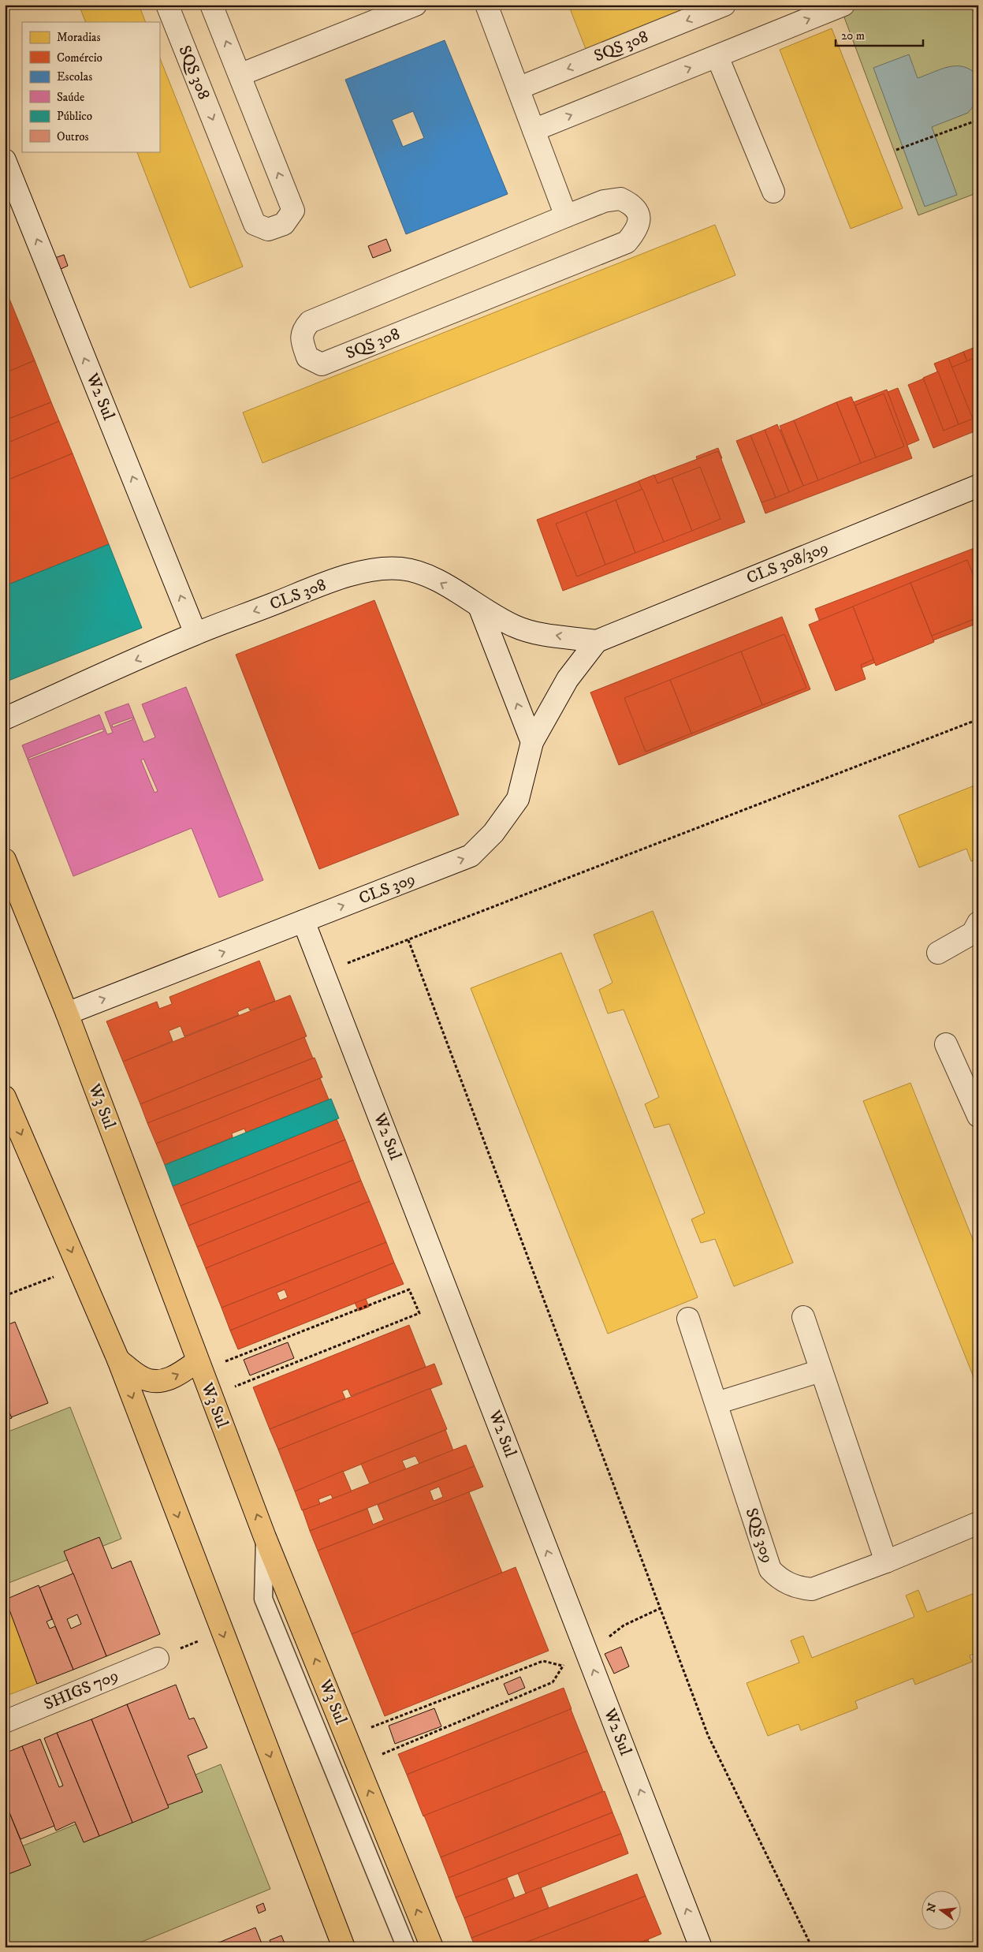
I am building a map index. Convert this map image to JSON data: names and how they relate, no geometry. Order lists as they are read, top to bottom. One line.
{"streets":{"main road":["W3 Sul"],"street":["SQS 308","W2 Sul","CLS 308/309","CLS 308","CLS 309","SQS 309","SHIGS 709"]},"crossings":[["W2 Sul","CLS 308"],["W2 Sul","CLS 309"],["CLS 308/309","CLS 308"],["CLS 308/309","CLS 309"],["CLS 308","CLS 309"],["CLS 309","W3 Sul"]],"one_way":["W2 Sul","CLS 308","CLS 309"],"legend":["Moradias","Comércio","Escolas","Saúde","Público","Outros"],"scale_bar":"20 m","north":"left"}
